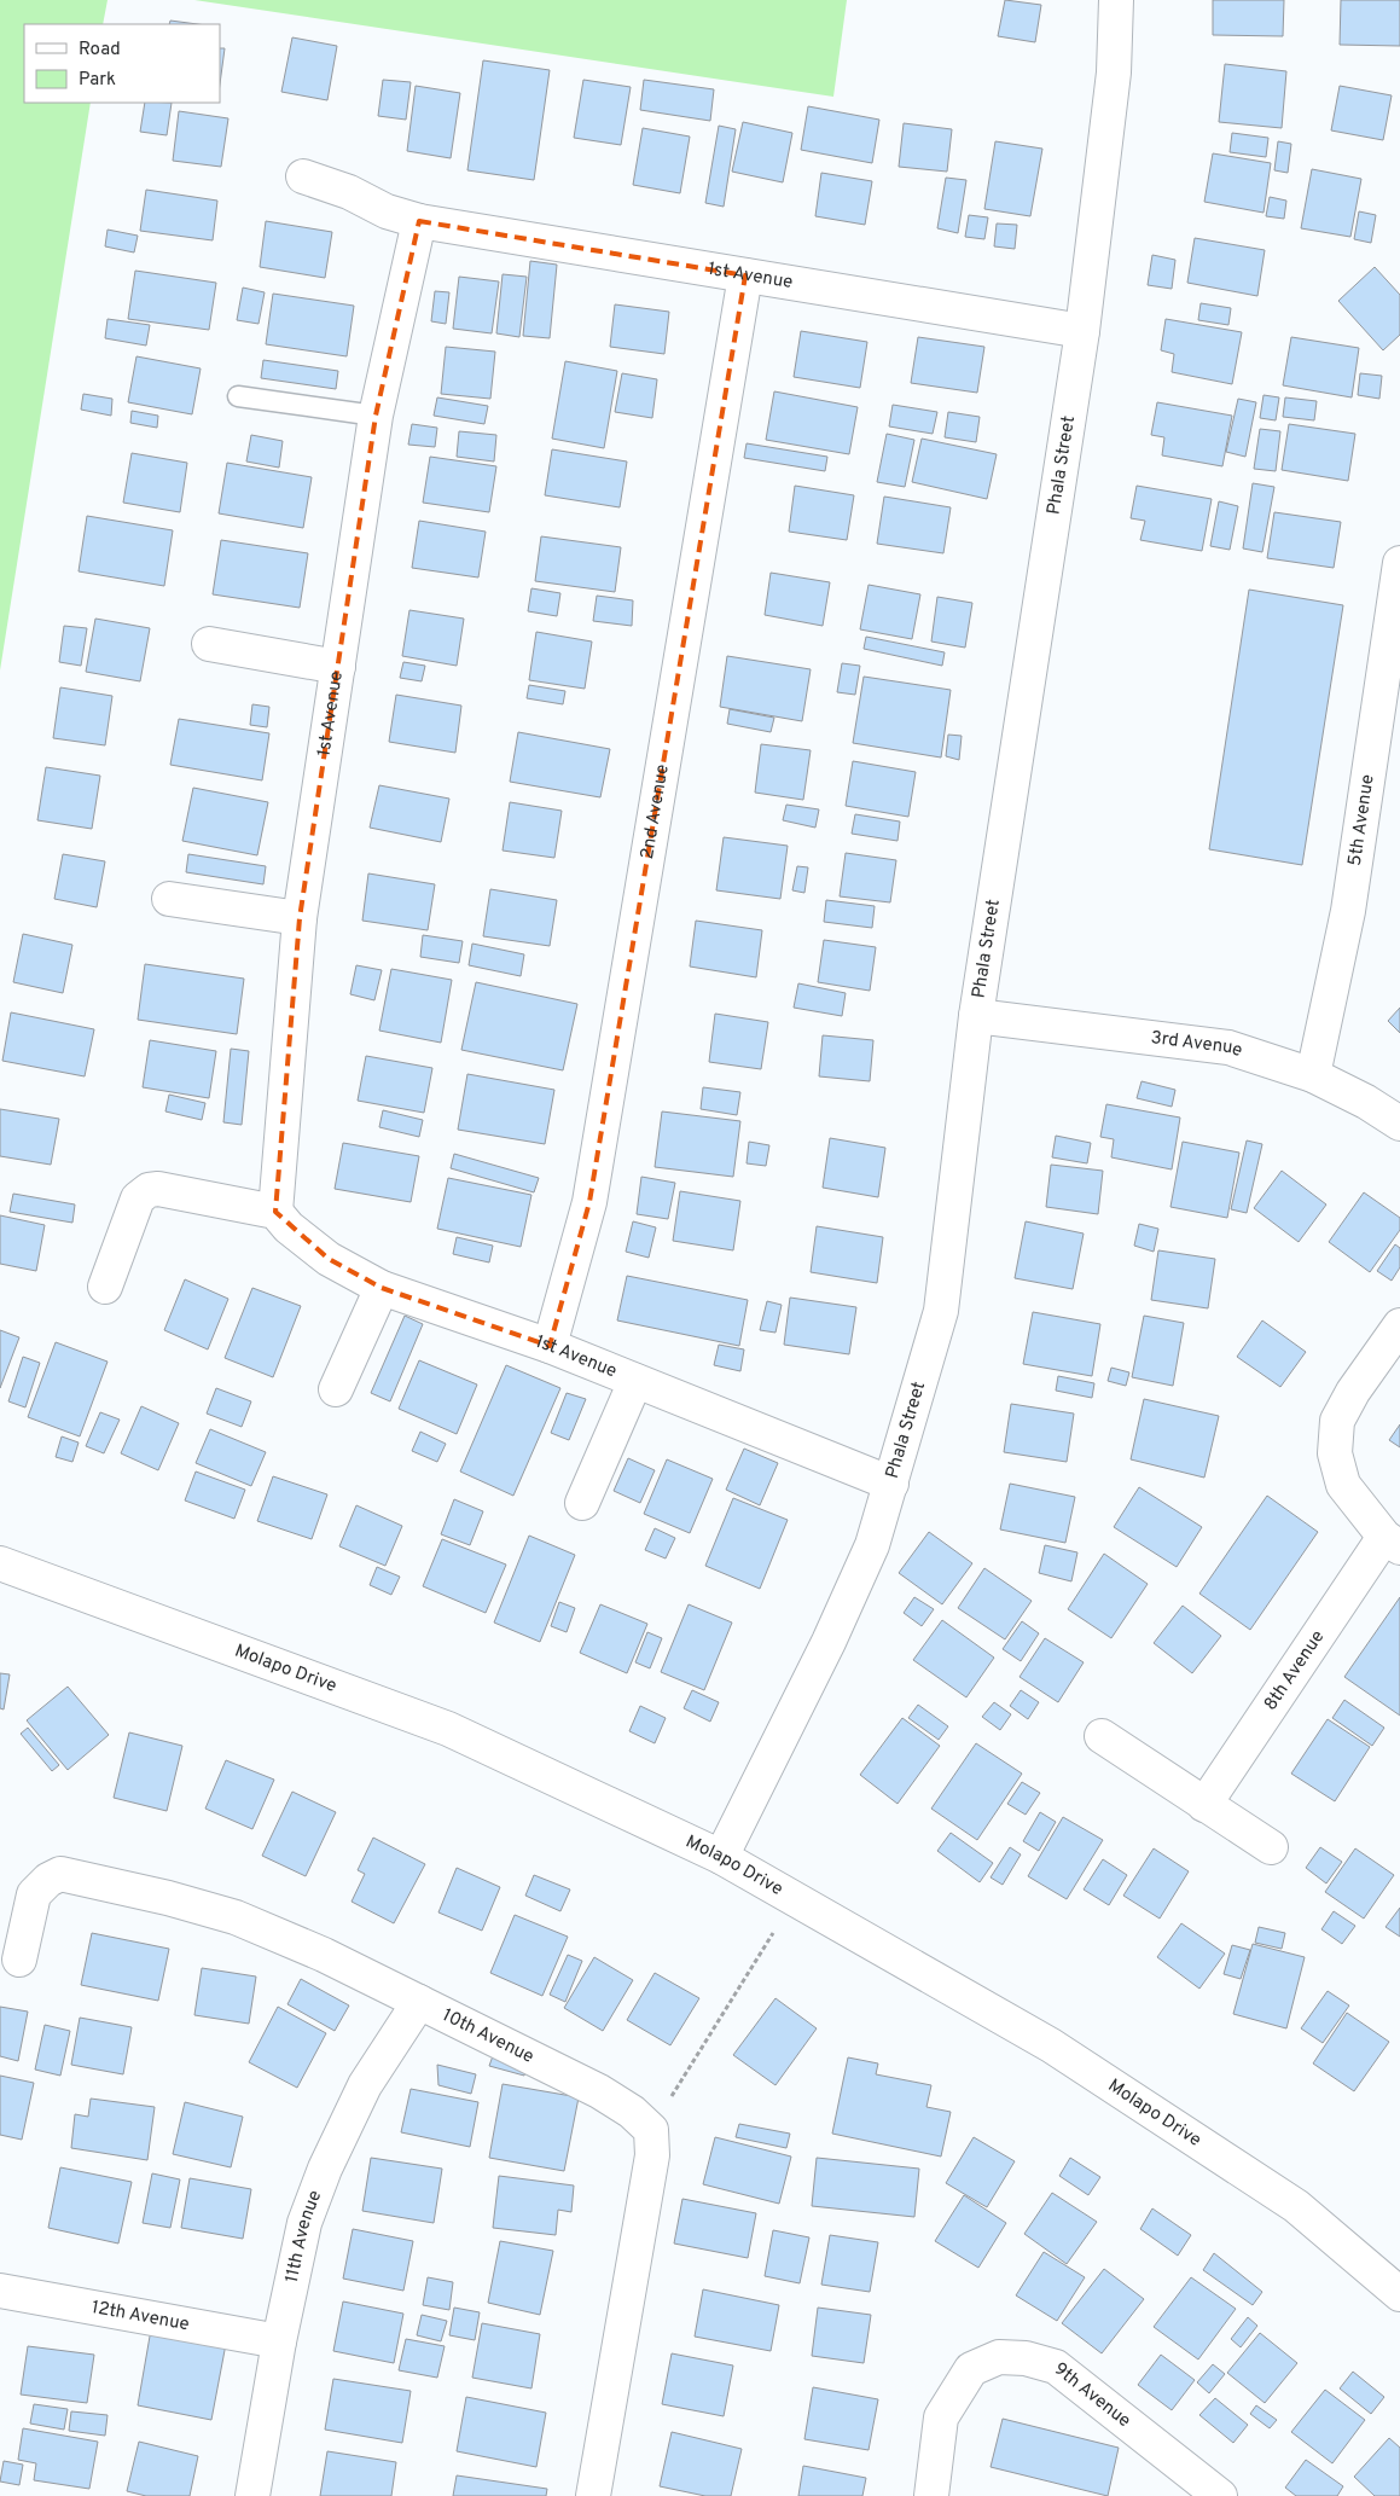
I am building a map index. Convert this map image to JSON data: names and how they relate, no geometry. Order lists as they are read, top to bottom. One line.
{"streets":{"street":["1st Avenue","Phala Street","2nd Avenue","5th Avenue","3rd Avenue","Molapo Drive","8th Avenue","10th Avenue","11th Avenue","12th Avenue","9th Avenue"]},"crossings":[["1st Avenue","Phala Street"],["1st Avenue","2nd Avenue"],["Phala Street","3rd Avenue"],["Phala Street","Molapo Drive"],["5th Avenue","3rd Avenue"],["10th Avenue","11th Avenue"],["11th Avenue","12th Avenue"]],"legend":["Road","Park"]}
